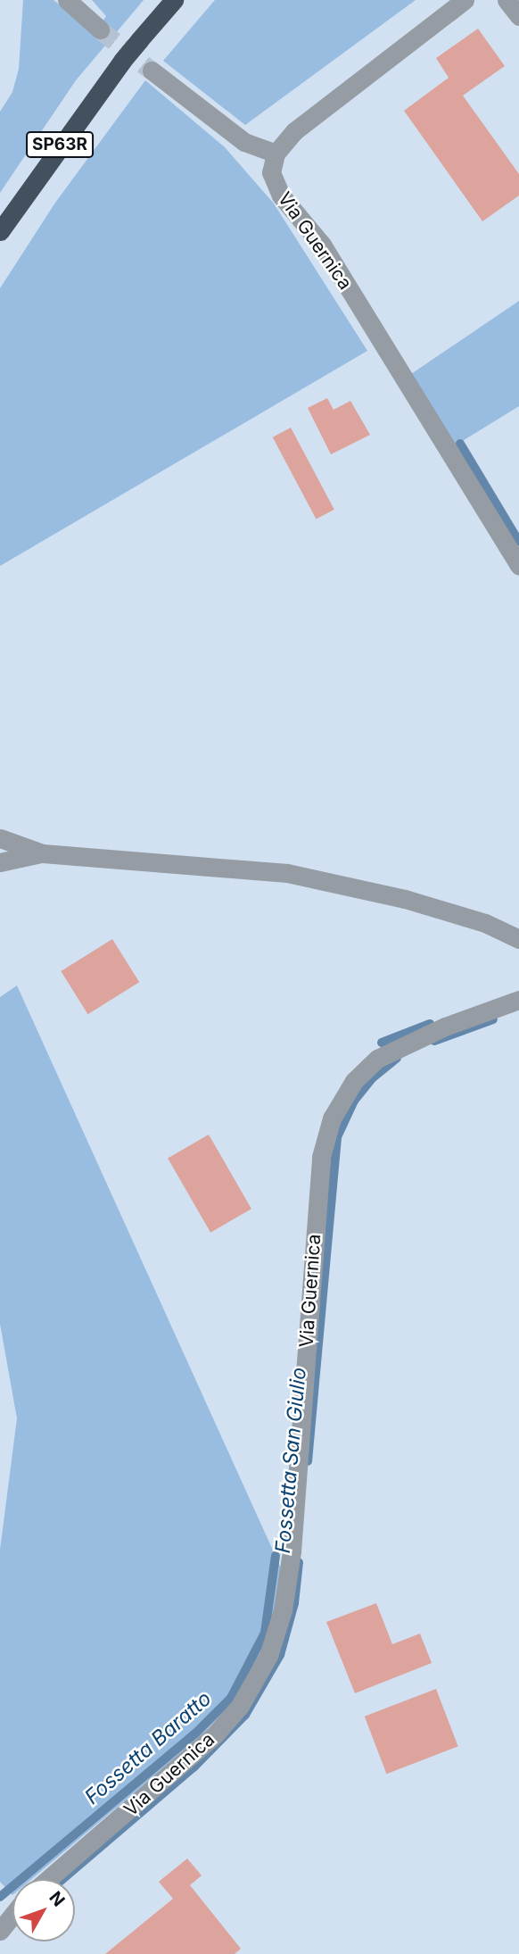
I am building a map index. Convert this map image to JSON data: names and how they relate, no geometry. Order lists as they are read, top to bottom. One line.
{"streets":{"highway":["SP63R"],"street":["Via Guernica"]},"water":["Fossetta San Giulio","Fossetta Baratto"],"north":"top right"}
